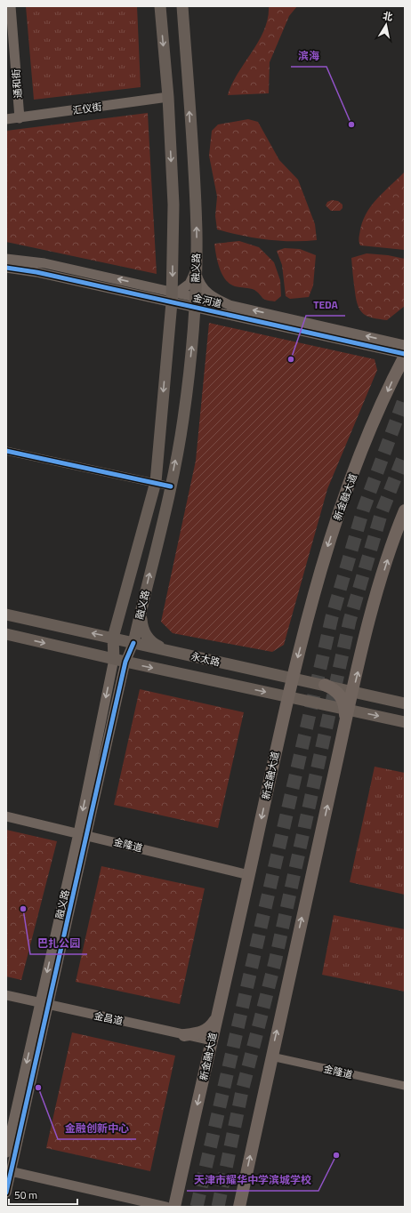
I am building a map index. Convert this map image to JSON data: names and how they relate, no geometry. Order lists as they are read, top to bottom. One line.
{"streets":{"main road":["融义路","新金融大道","永太路"],"street":["通和街","汇仪街","金河道","金隆道","金昌道"]},"crossings":[["通和街","汇仪街"],["汇仪街","融义路"],["融义路","金河道"],["融义路","永太路"],["融义路","金隆道"],["融义路","金昌道"],["金河道","新金融大道"],["新金融大道","永太路"],["新金融大道","金隆道"],["新金融大道","金昌道"]],"places":["滨海","TEDA","巴扎公园","金融创新中心","天津市耀华中学滨城学校"],"scale_bar":"50 m","north":"top"}
